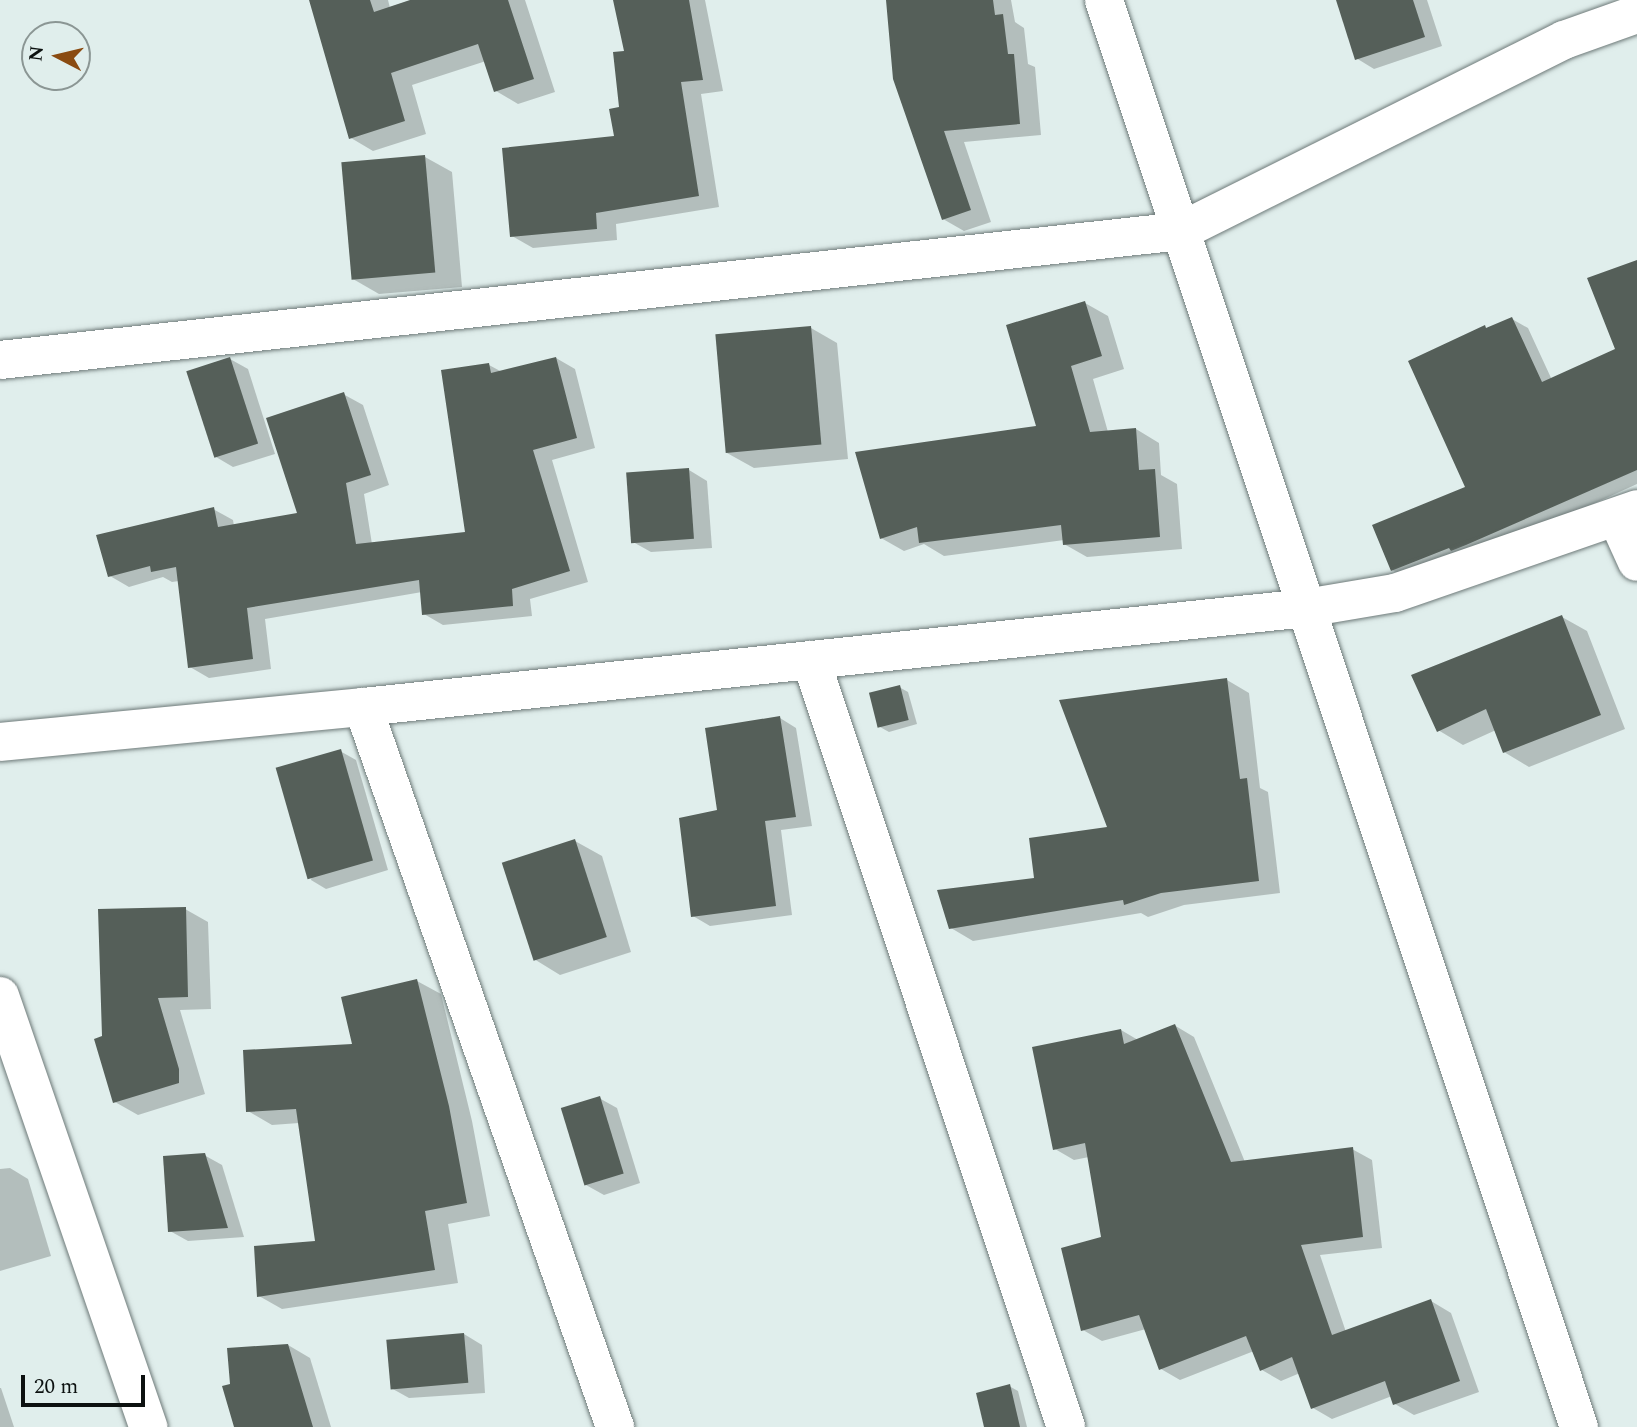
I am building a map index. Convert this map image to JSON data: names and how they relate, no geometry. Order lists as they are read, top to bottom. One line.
{"scale_bar":"20 m","north":"left"}
